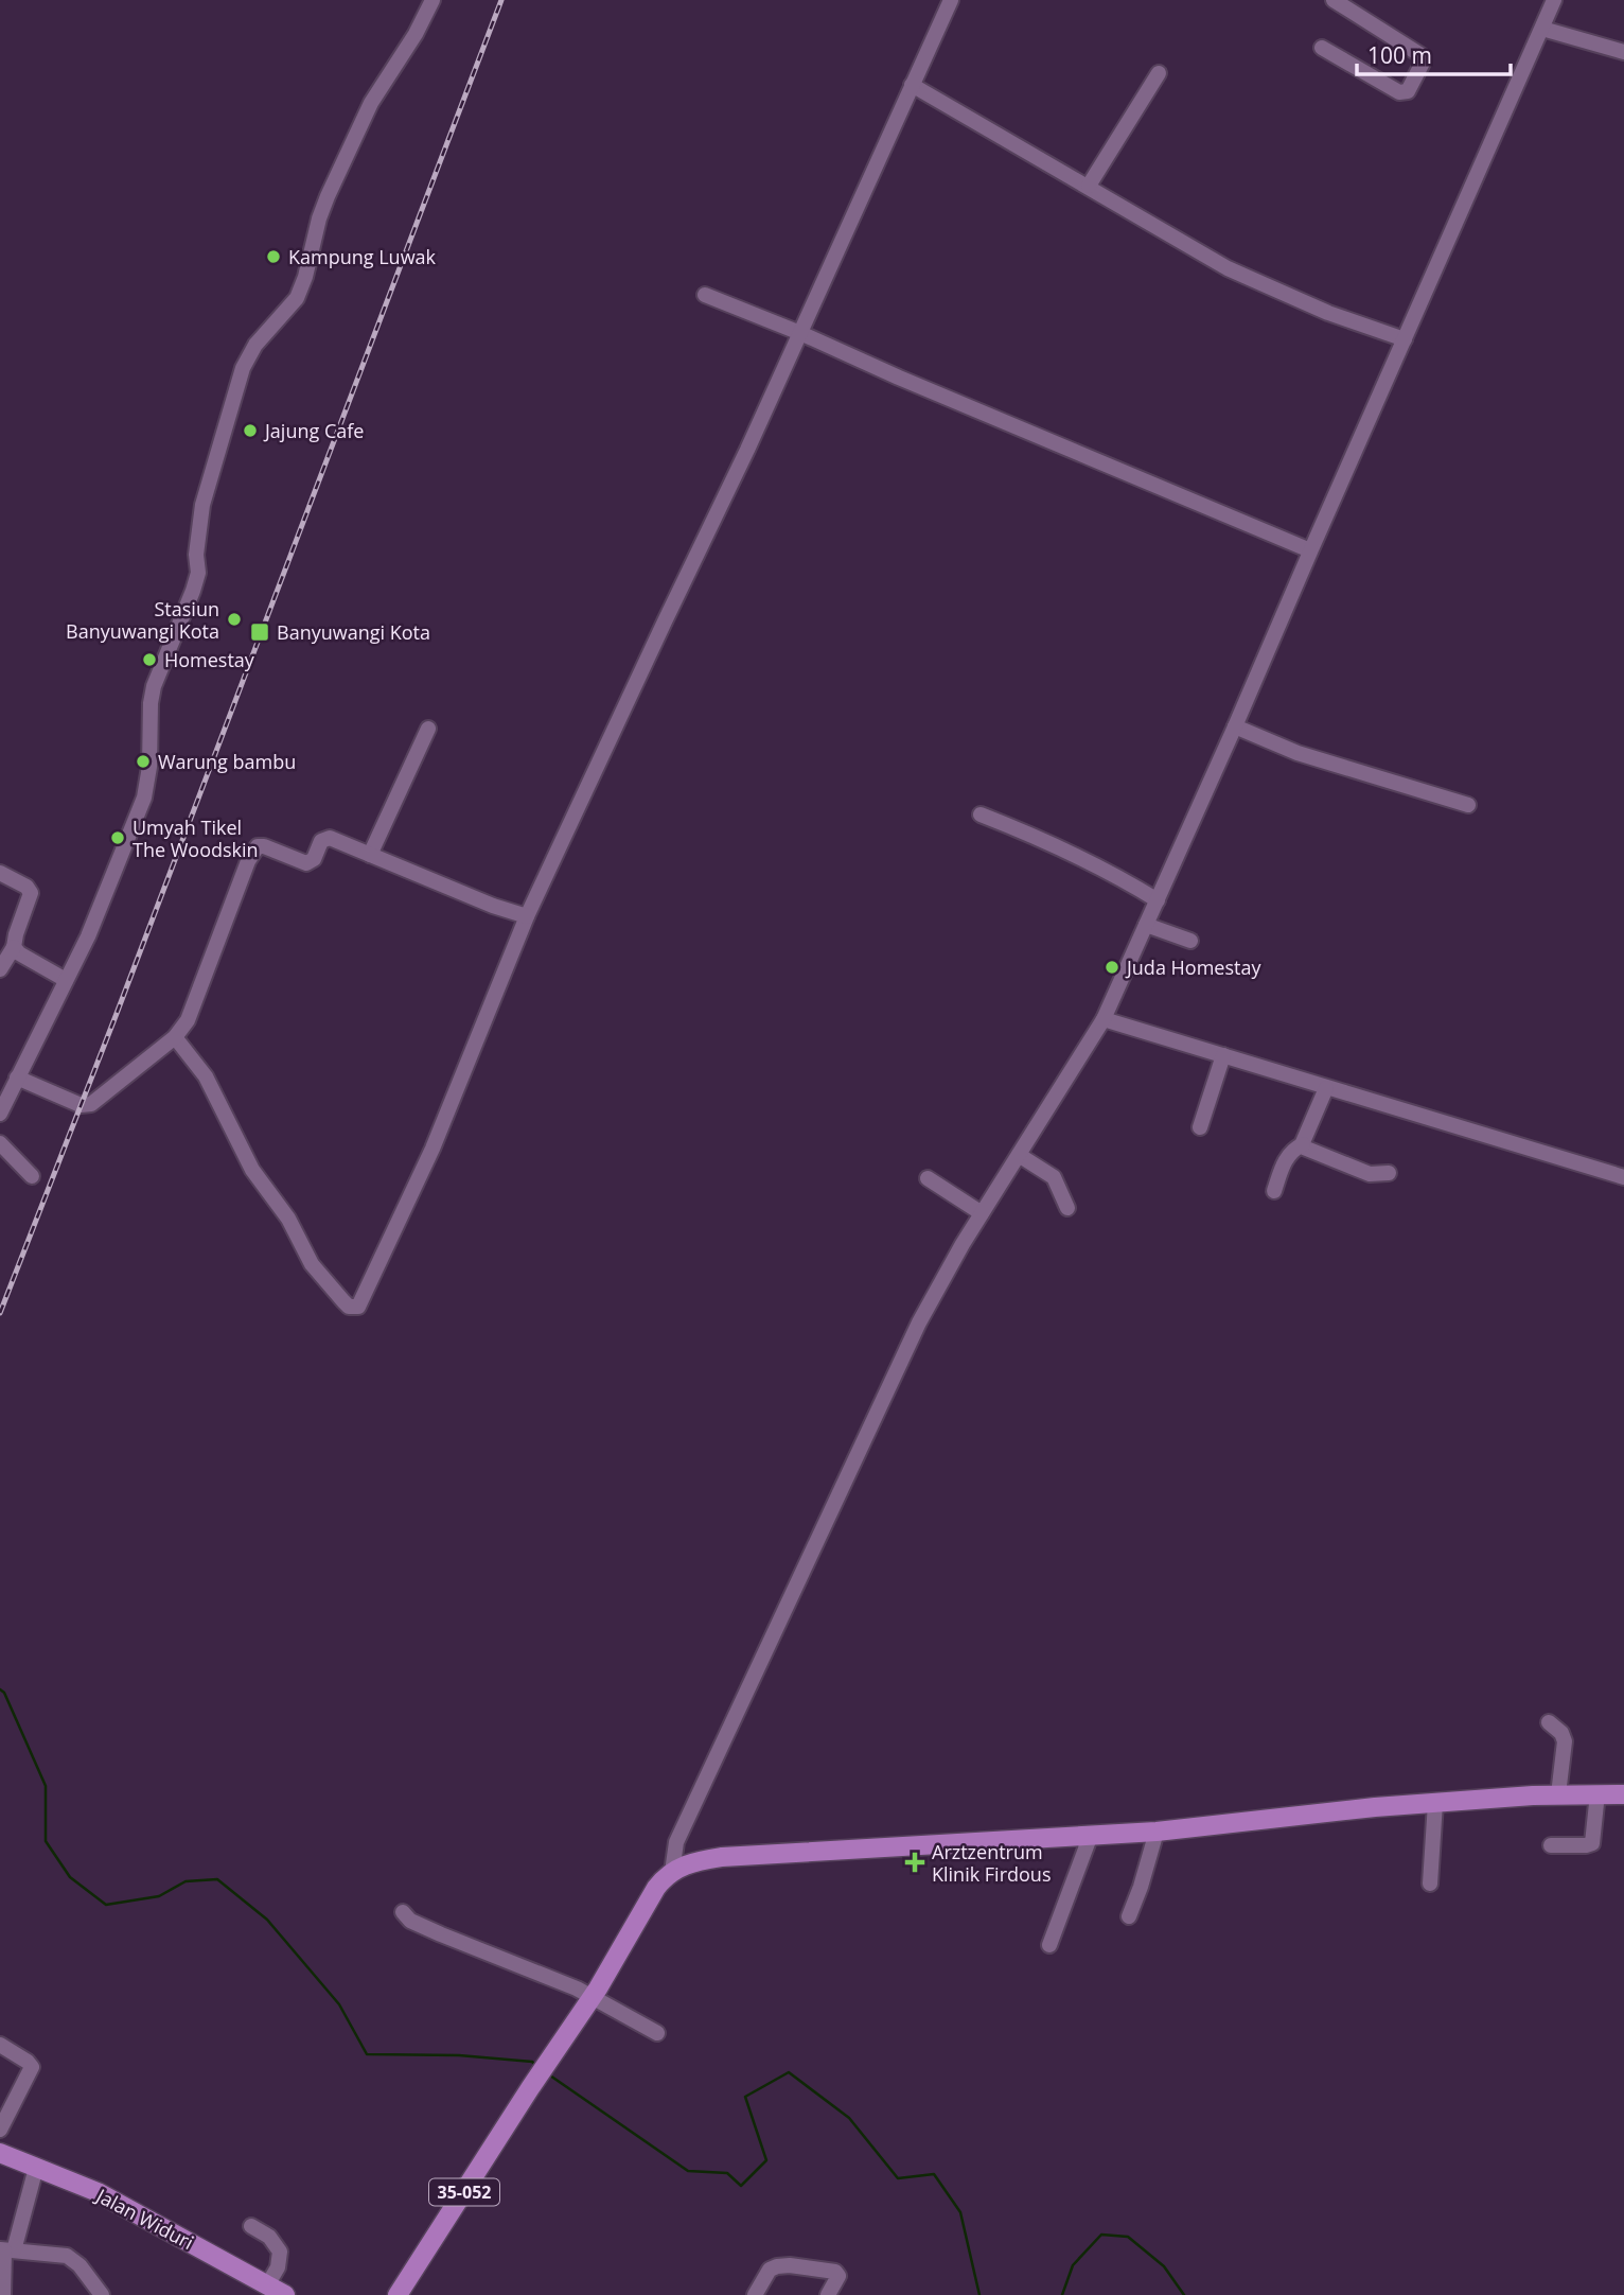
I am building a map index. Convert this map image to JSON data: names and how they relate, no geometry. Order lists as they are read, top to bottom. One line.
{"streets":{"main road":["35-052","Jalan Widuri"]},"places":{"other":["Kampung Luwak","Jajung Cafe","Stasiun Banyuwangi Kota","Homestay","Warung bambu","Umyah Tikel The Woodskin","Juda Homestay"],"transit":["Banyuwangi Kota"],"health":["Arztzentrum Klinik Firdous"]},"scale_bar":"100 m"}
